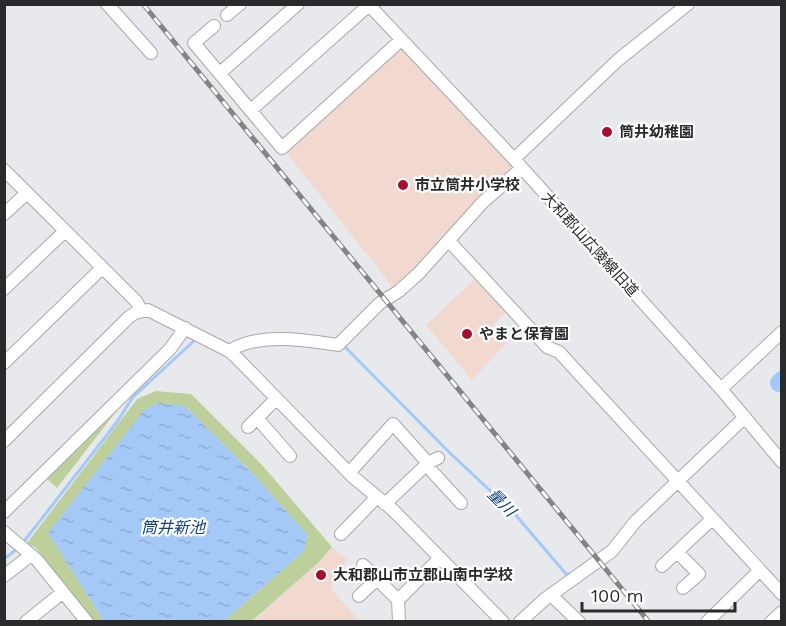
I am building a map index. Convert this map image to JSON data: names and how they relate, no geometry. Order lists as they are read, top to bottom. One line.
{"streets":{"street":["大和郡山広陵線旧道"]},"water":["量川","筒井新池"],"places":["筒井幼稚園","市立筒井小学校","やまと保育園","大和郡山市立郡山南中学校"],"scale_bar":"100 m"}
